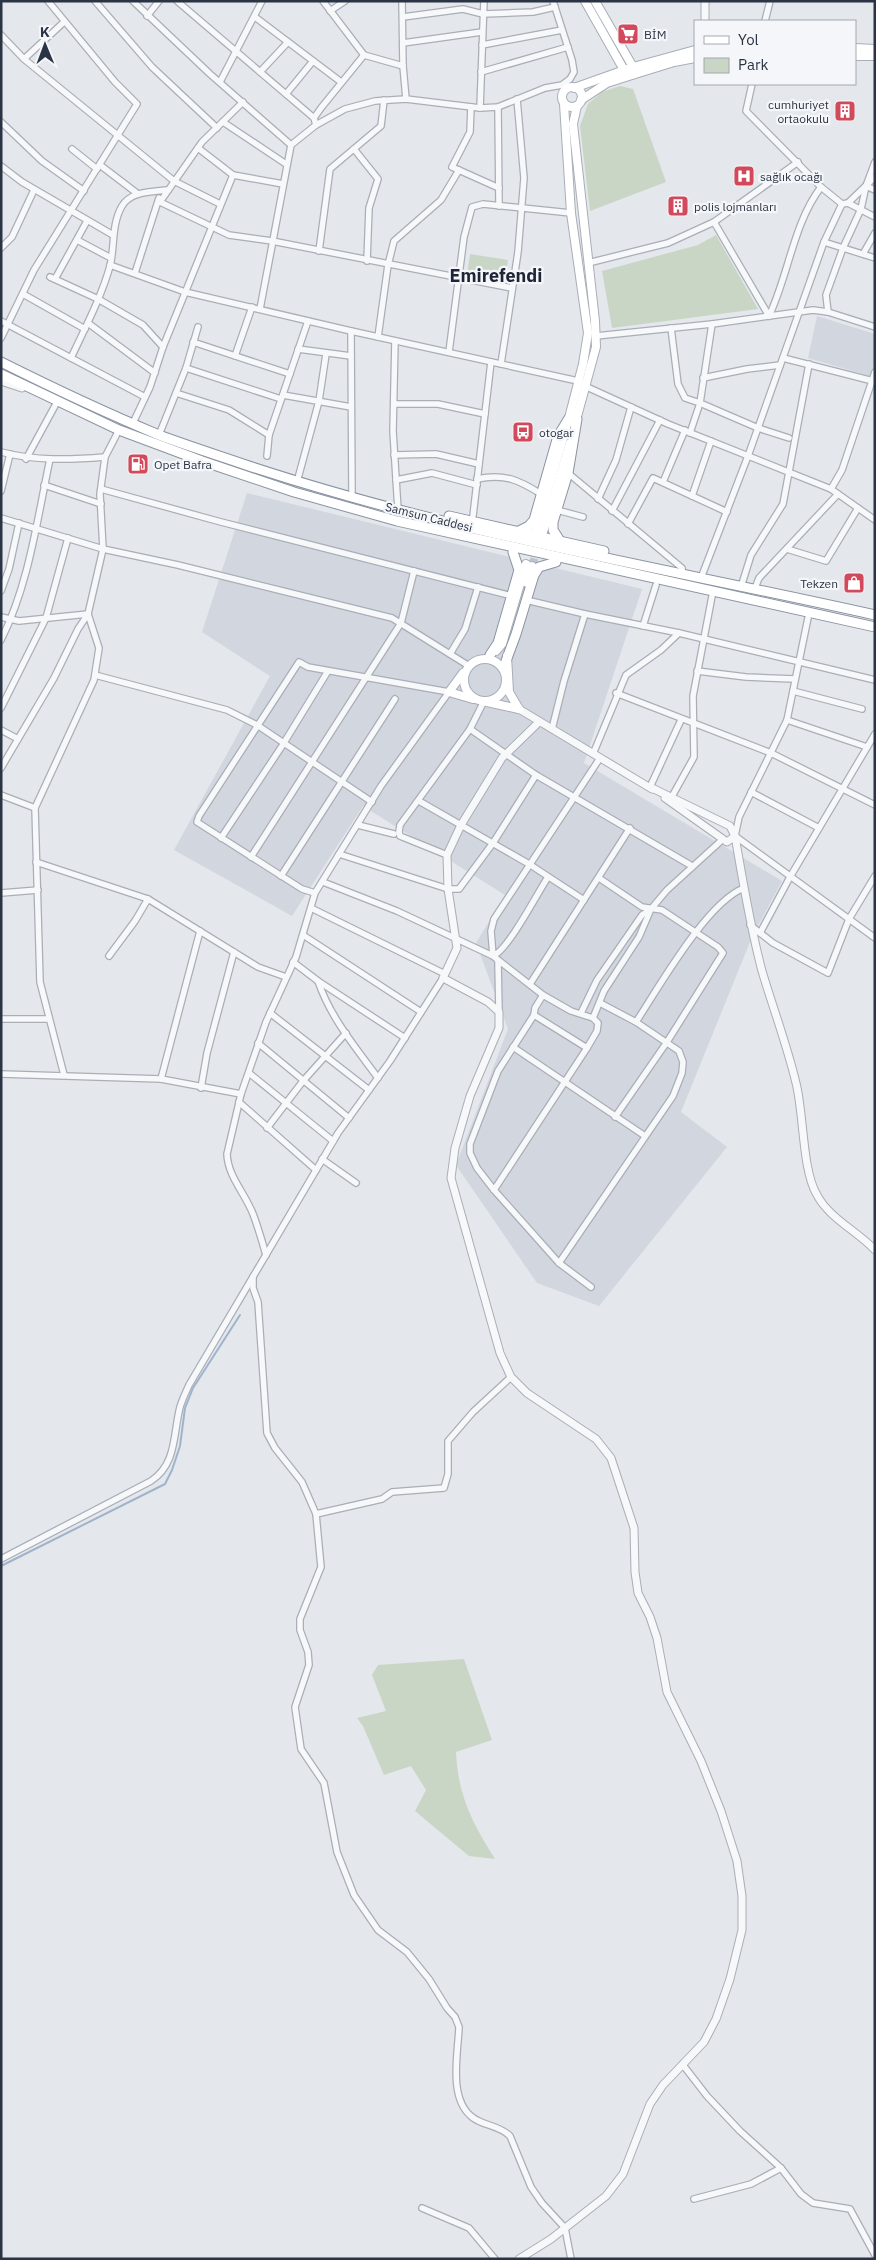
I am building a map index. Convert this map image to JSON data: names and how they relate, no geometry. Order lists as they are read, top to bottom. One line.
{"streets":{"highway":["Samsun Caddesi"]},"districts":["Emirefendi"],"places":{"supermarket":["BİM"],"building":["cumhuriyet ortaokulu","polis lojmanları"],"hospital":["sağlık ocağı"],"bus stop":["otogar"],"fuel station":["Opet Bafra"],"shop":["Tekzen"]},"legend":["Yol","Park"],"north":"top"}
